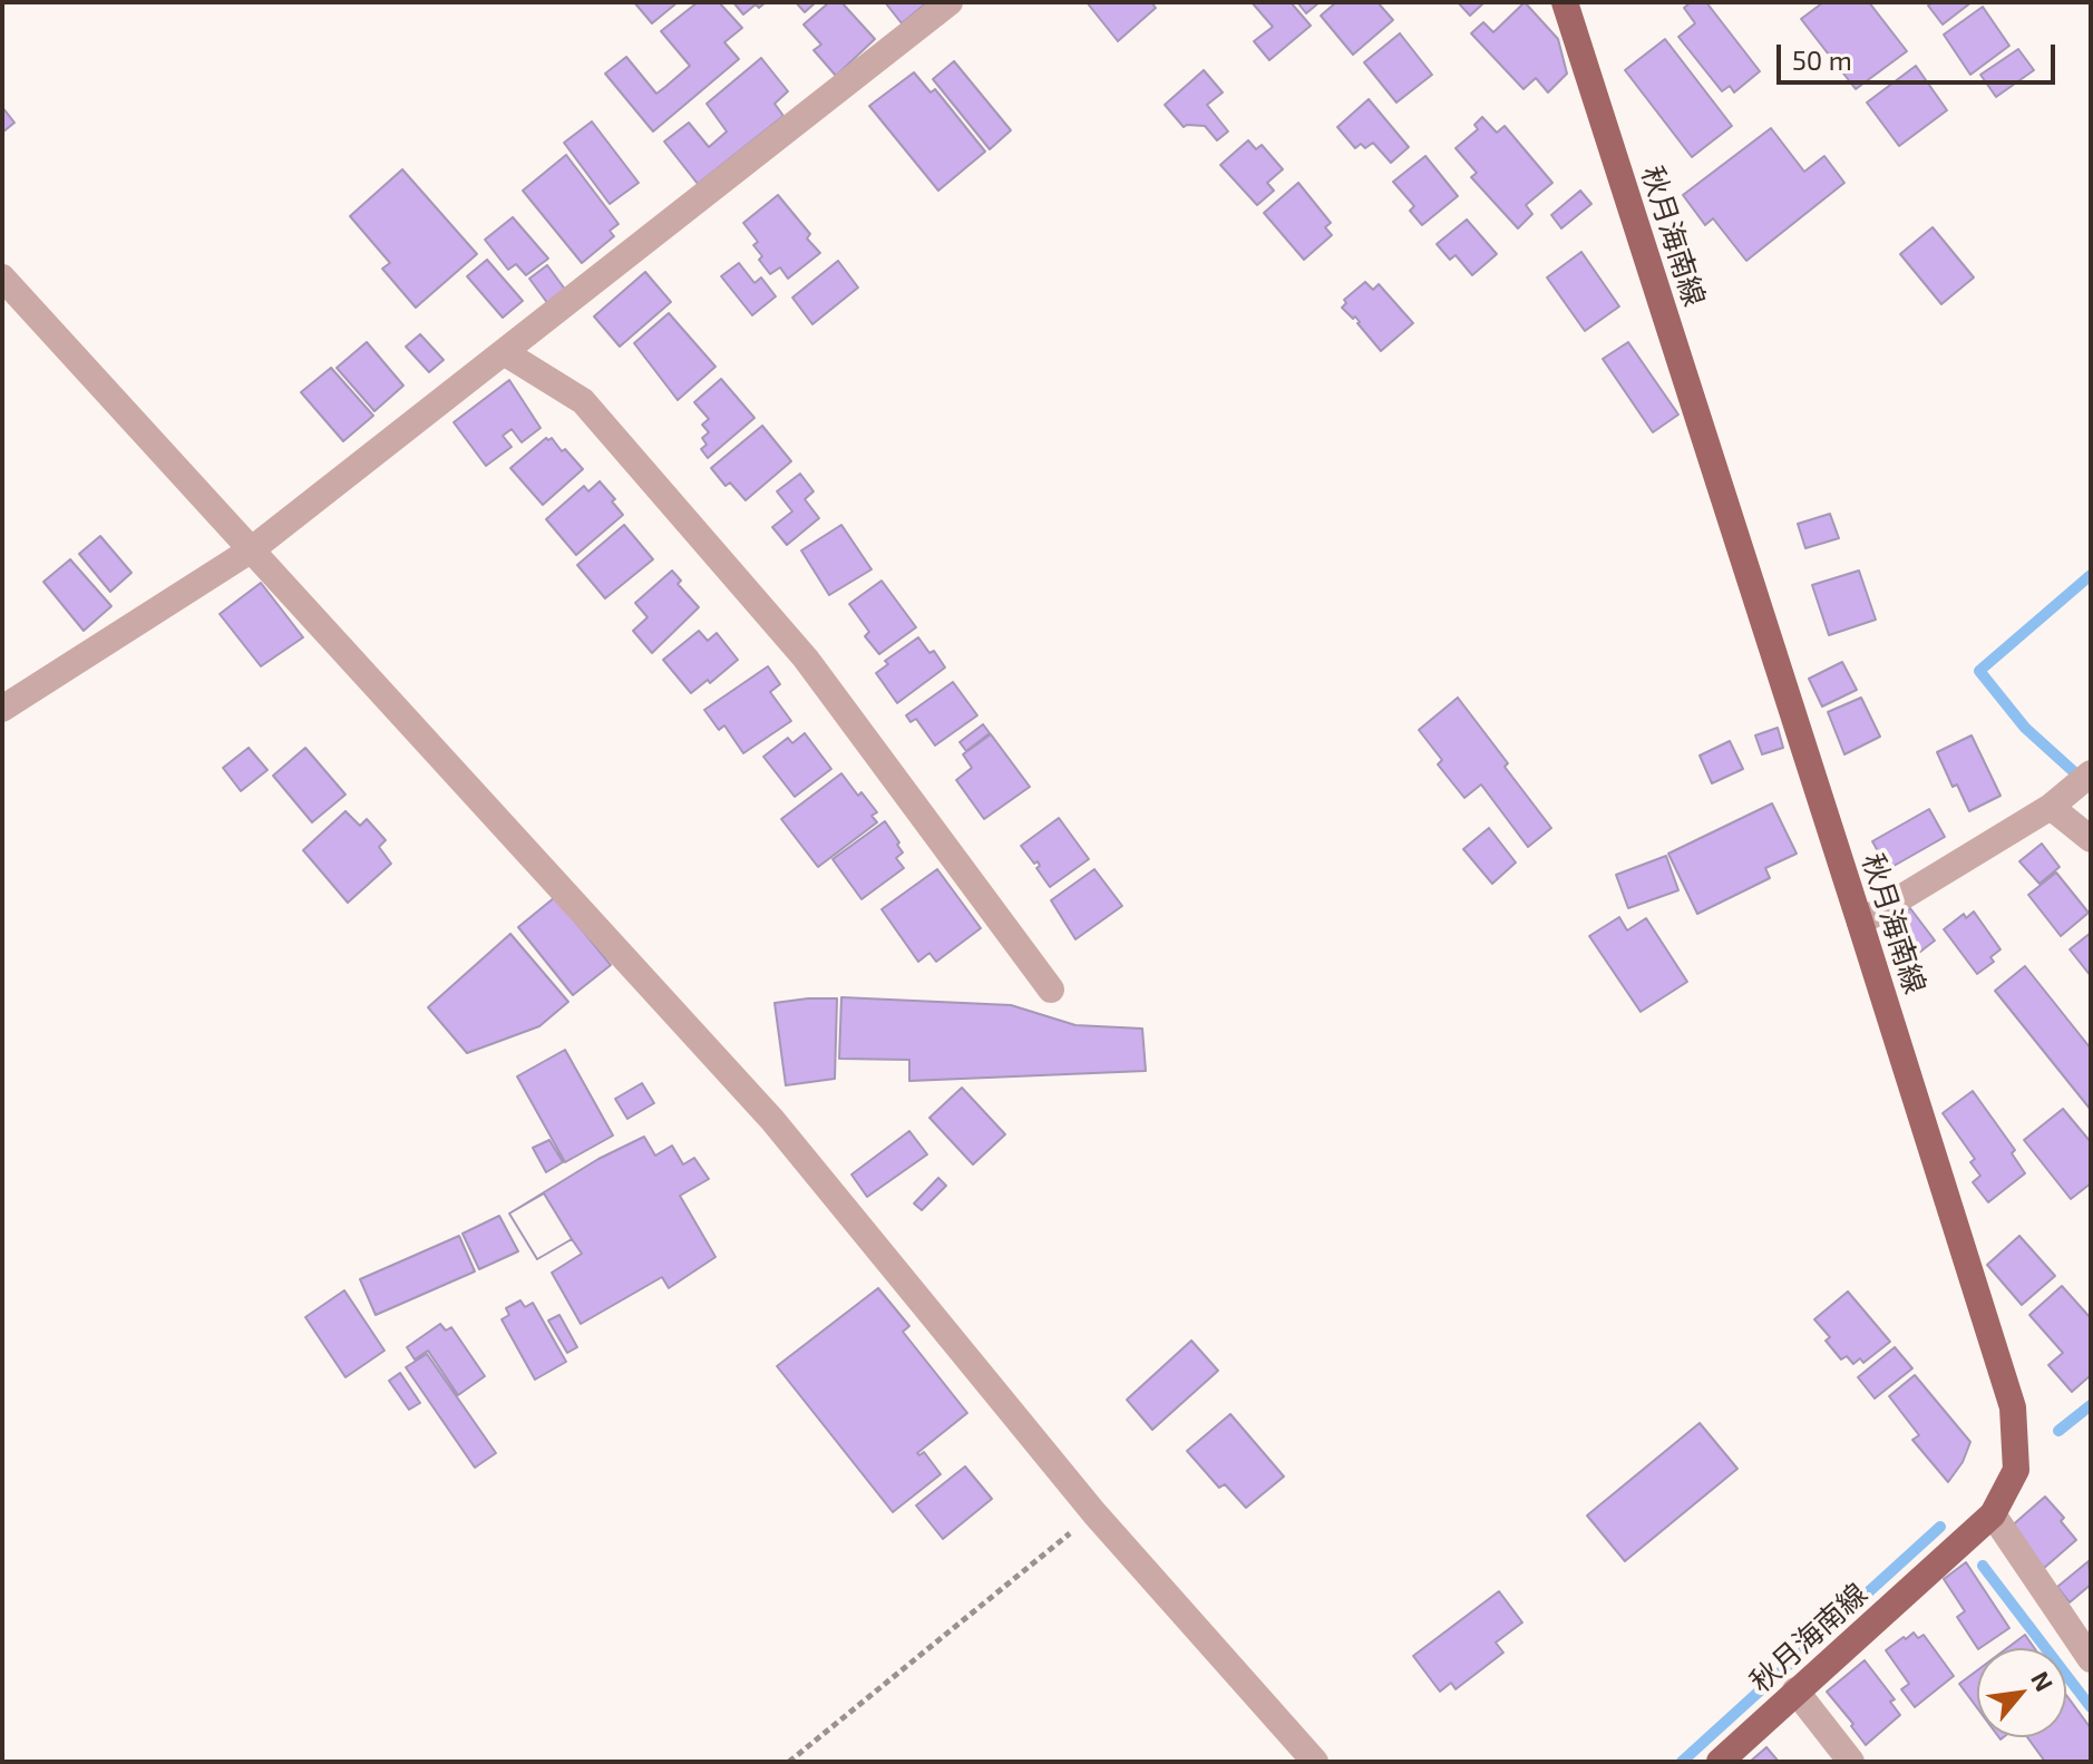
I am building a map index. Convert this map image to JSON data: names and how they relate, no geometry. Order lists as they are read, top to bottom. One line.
{"streets":{"main road":["秋月海南線"]},"scale_bar":"50 m","north":"top right"}
